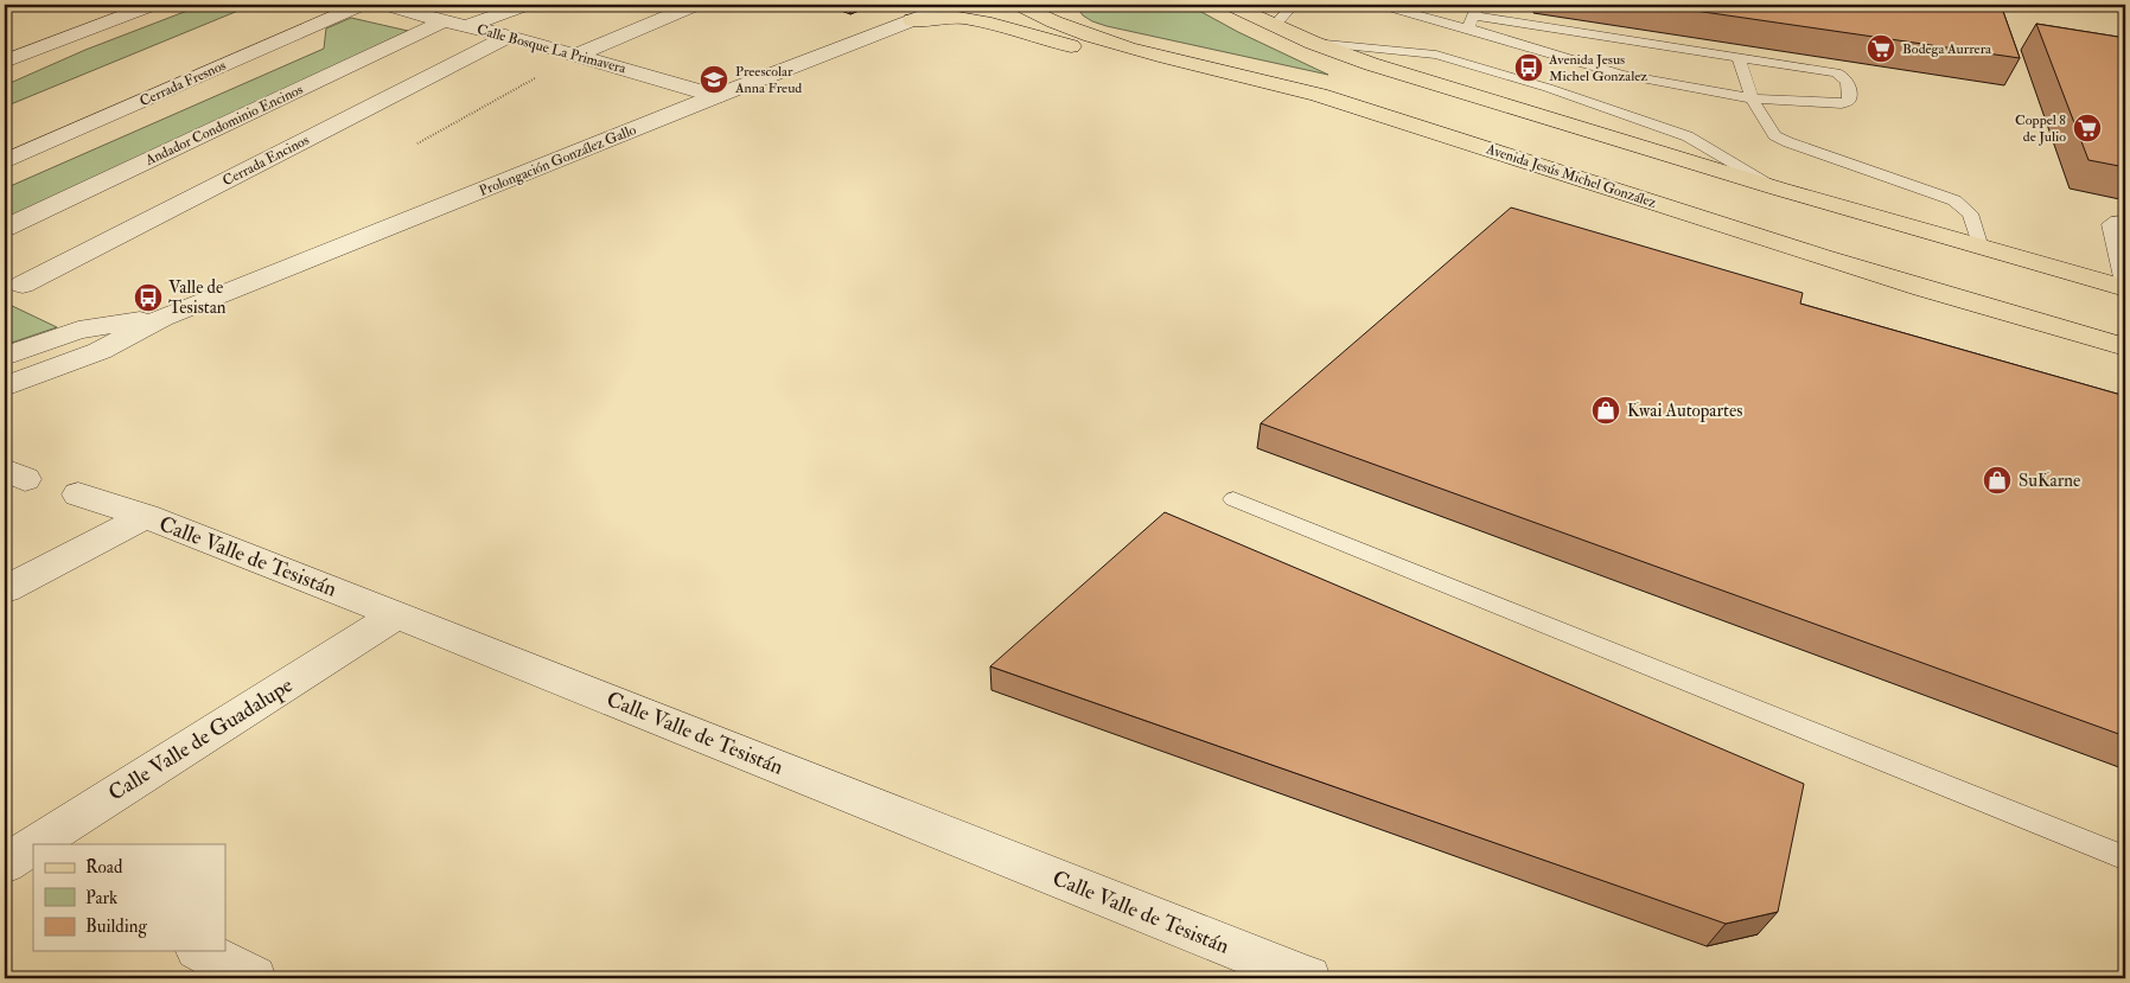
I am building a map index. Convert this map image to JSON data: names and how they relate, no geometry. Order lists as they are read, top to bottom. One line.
{"streets":{"main road":["Avenida Jesús Michel González"],"street":["Calle Bosque La Primavera","Cerrada Fresnos","Andador Condominio Encinos","Cerrada Encinos","Prolongación González Gallo","Calle Valle de Tesistán","Calle Valle de Guadalupe"]},"crossings":[["Calle Bosque La Primavera","Andador Condominio Encinos"],["Calle Bosque La Primavera","Cerrada Encinos"],["Calle Bosque La Primavera","Prolongación González Gallo"],["Calle Valle de Tesistán","Calle Valle de Guadalupe"]],"places":{"supermarket":["Bodega Aurrera","Coppel 8 de Julio"],"bus stop":["Avenida Jesus Michel Gonzalez","Valle de Tesistan"],"school or university":["Preescolar Anna Freud"],"shop":["Kwai Autopartes","SuKarne"]},"legend":["Road","Park","Building"]}
